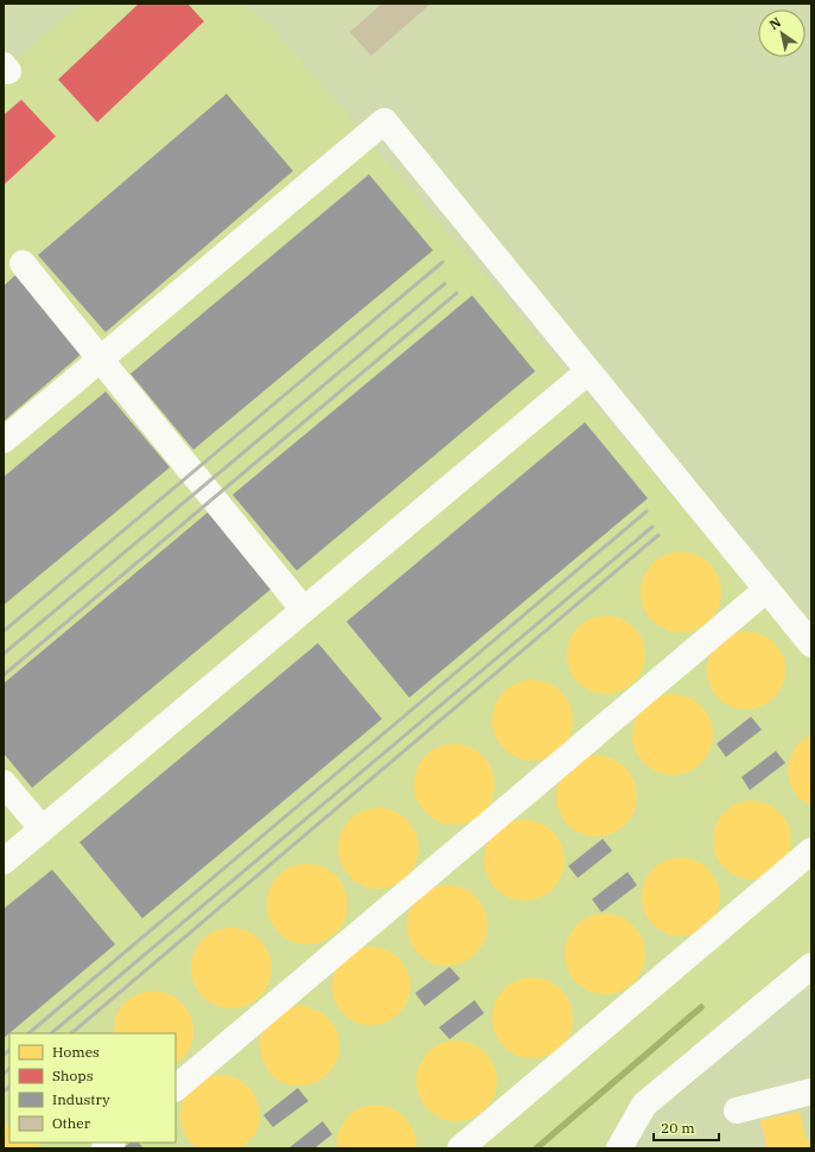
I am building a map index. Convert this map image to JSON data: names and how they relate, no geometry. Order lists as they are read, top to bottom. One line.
{"legend":["Homes","Shops","Industry","Other"],"scale_bar":"20 m","north":"top left"}
